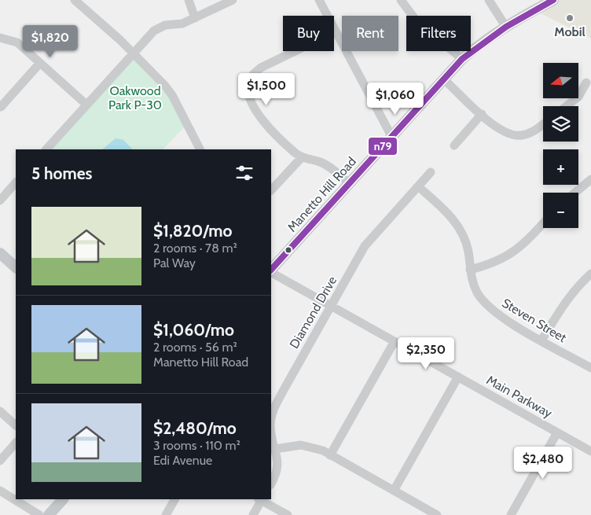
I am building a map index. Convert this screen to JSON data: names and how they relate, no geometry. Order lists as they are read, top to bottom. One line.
{"streets":{"main road":["Manetto Hill Road"],"street":["Diamond Drive","Steven Street","Main Parkway"]},"crossings":[["Diamond Drive","Steven Street"],["Diamond Drive","Main Parkway"]],"parks":["Oakwood Park P-30"],"places":["Mobil"],"lines":["transit line n79"],"north":"left","page":{"chip":["Buy","Rent","Filters"],"price":["$1,820","$1,500","$1,060","$2,350","$2,480"],"map_buttons":["+","−"],"heading":"5 homes","list":[{"name":"$1,820/mo","note":"2 rooms · 78 m² · Pal Way"},{"name":"$1,060/mo","note":"2 rooms · 56 m² · Manetto Hill Road"},{"name":"$2,480/mo","note":"3 rooms · 110 m² · Edi Avenue"}]}}
